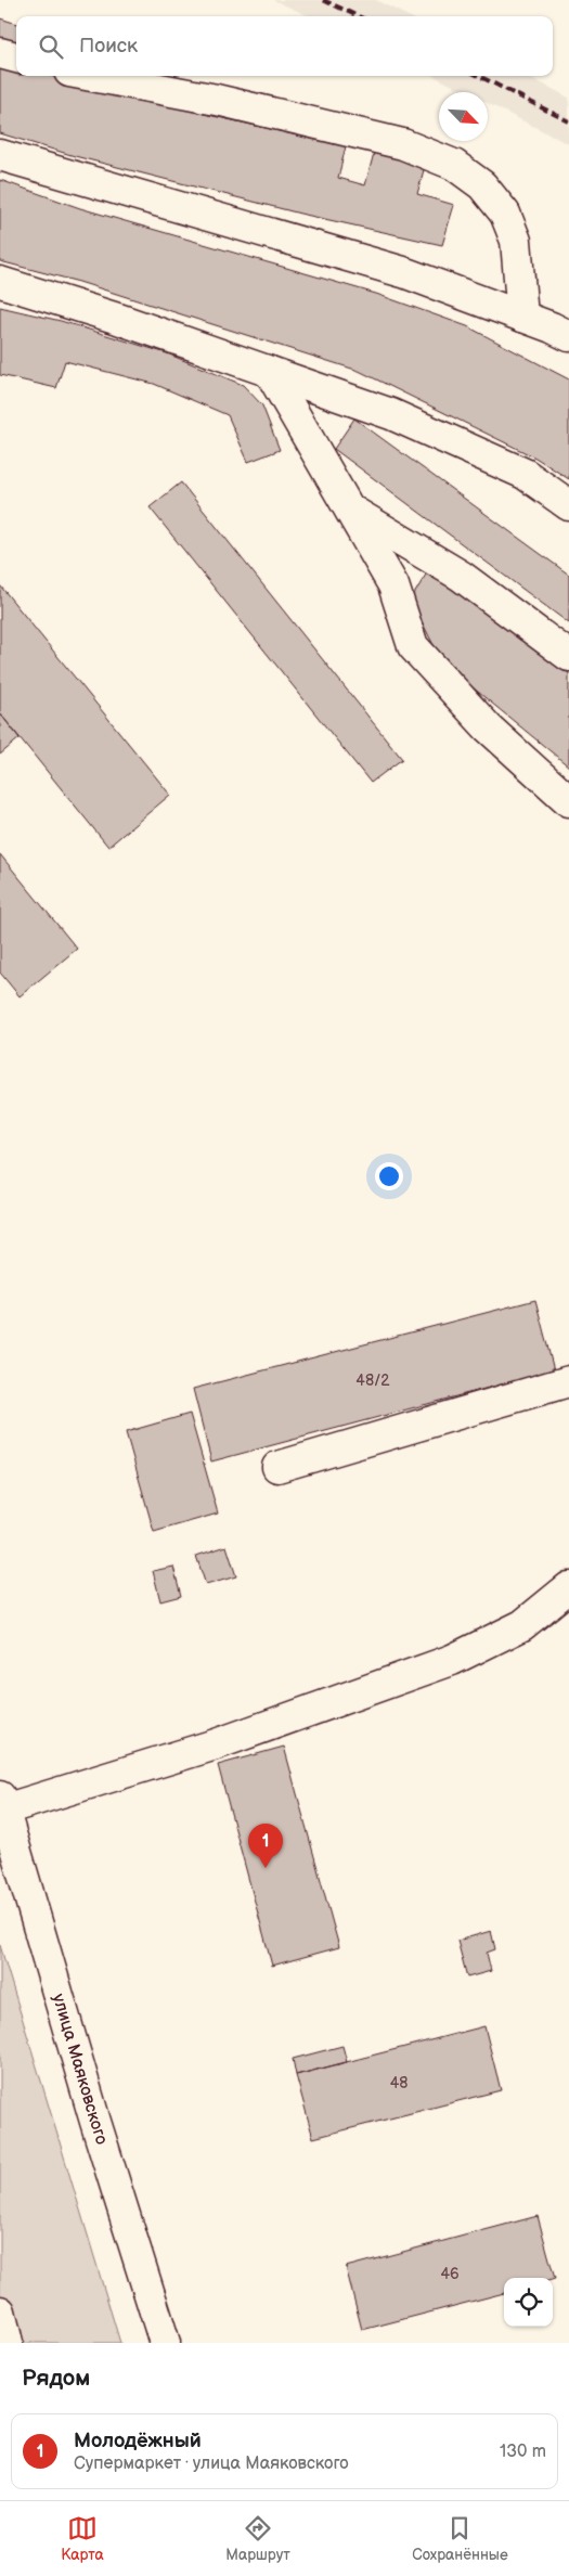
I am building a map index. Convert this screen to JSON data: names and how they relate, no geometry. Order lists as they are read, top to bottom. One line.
{"streets":{"street":["улица Маяковского"]},"house_numbers":["48/2","48","46"],"north":"bottom right","page":{"search":"Поиск","pins":"1","heading":"Рядом","list":[{"mark":"1","name":"Молодёжный","note":"Супермаркет · улица Маяковского","value":"130 m"}],"nav":["Карта","Маршрут","Сохранённые"]}}
